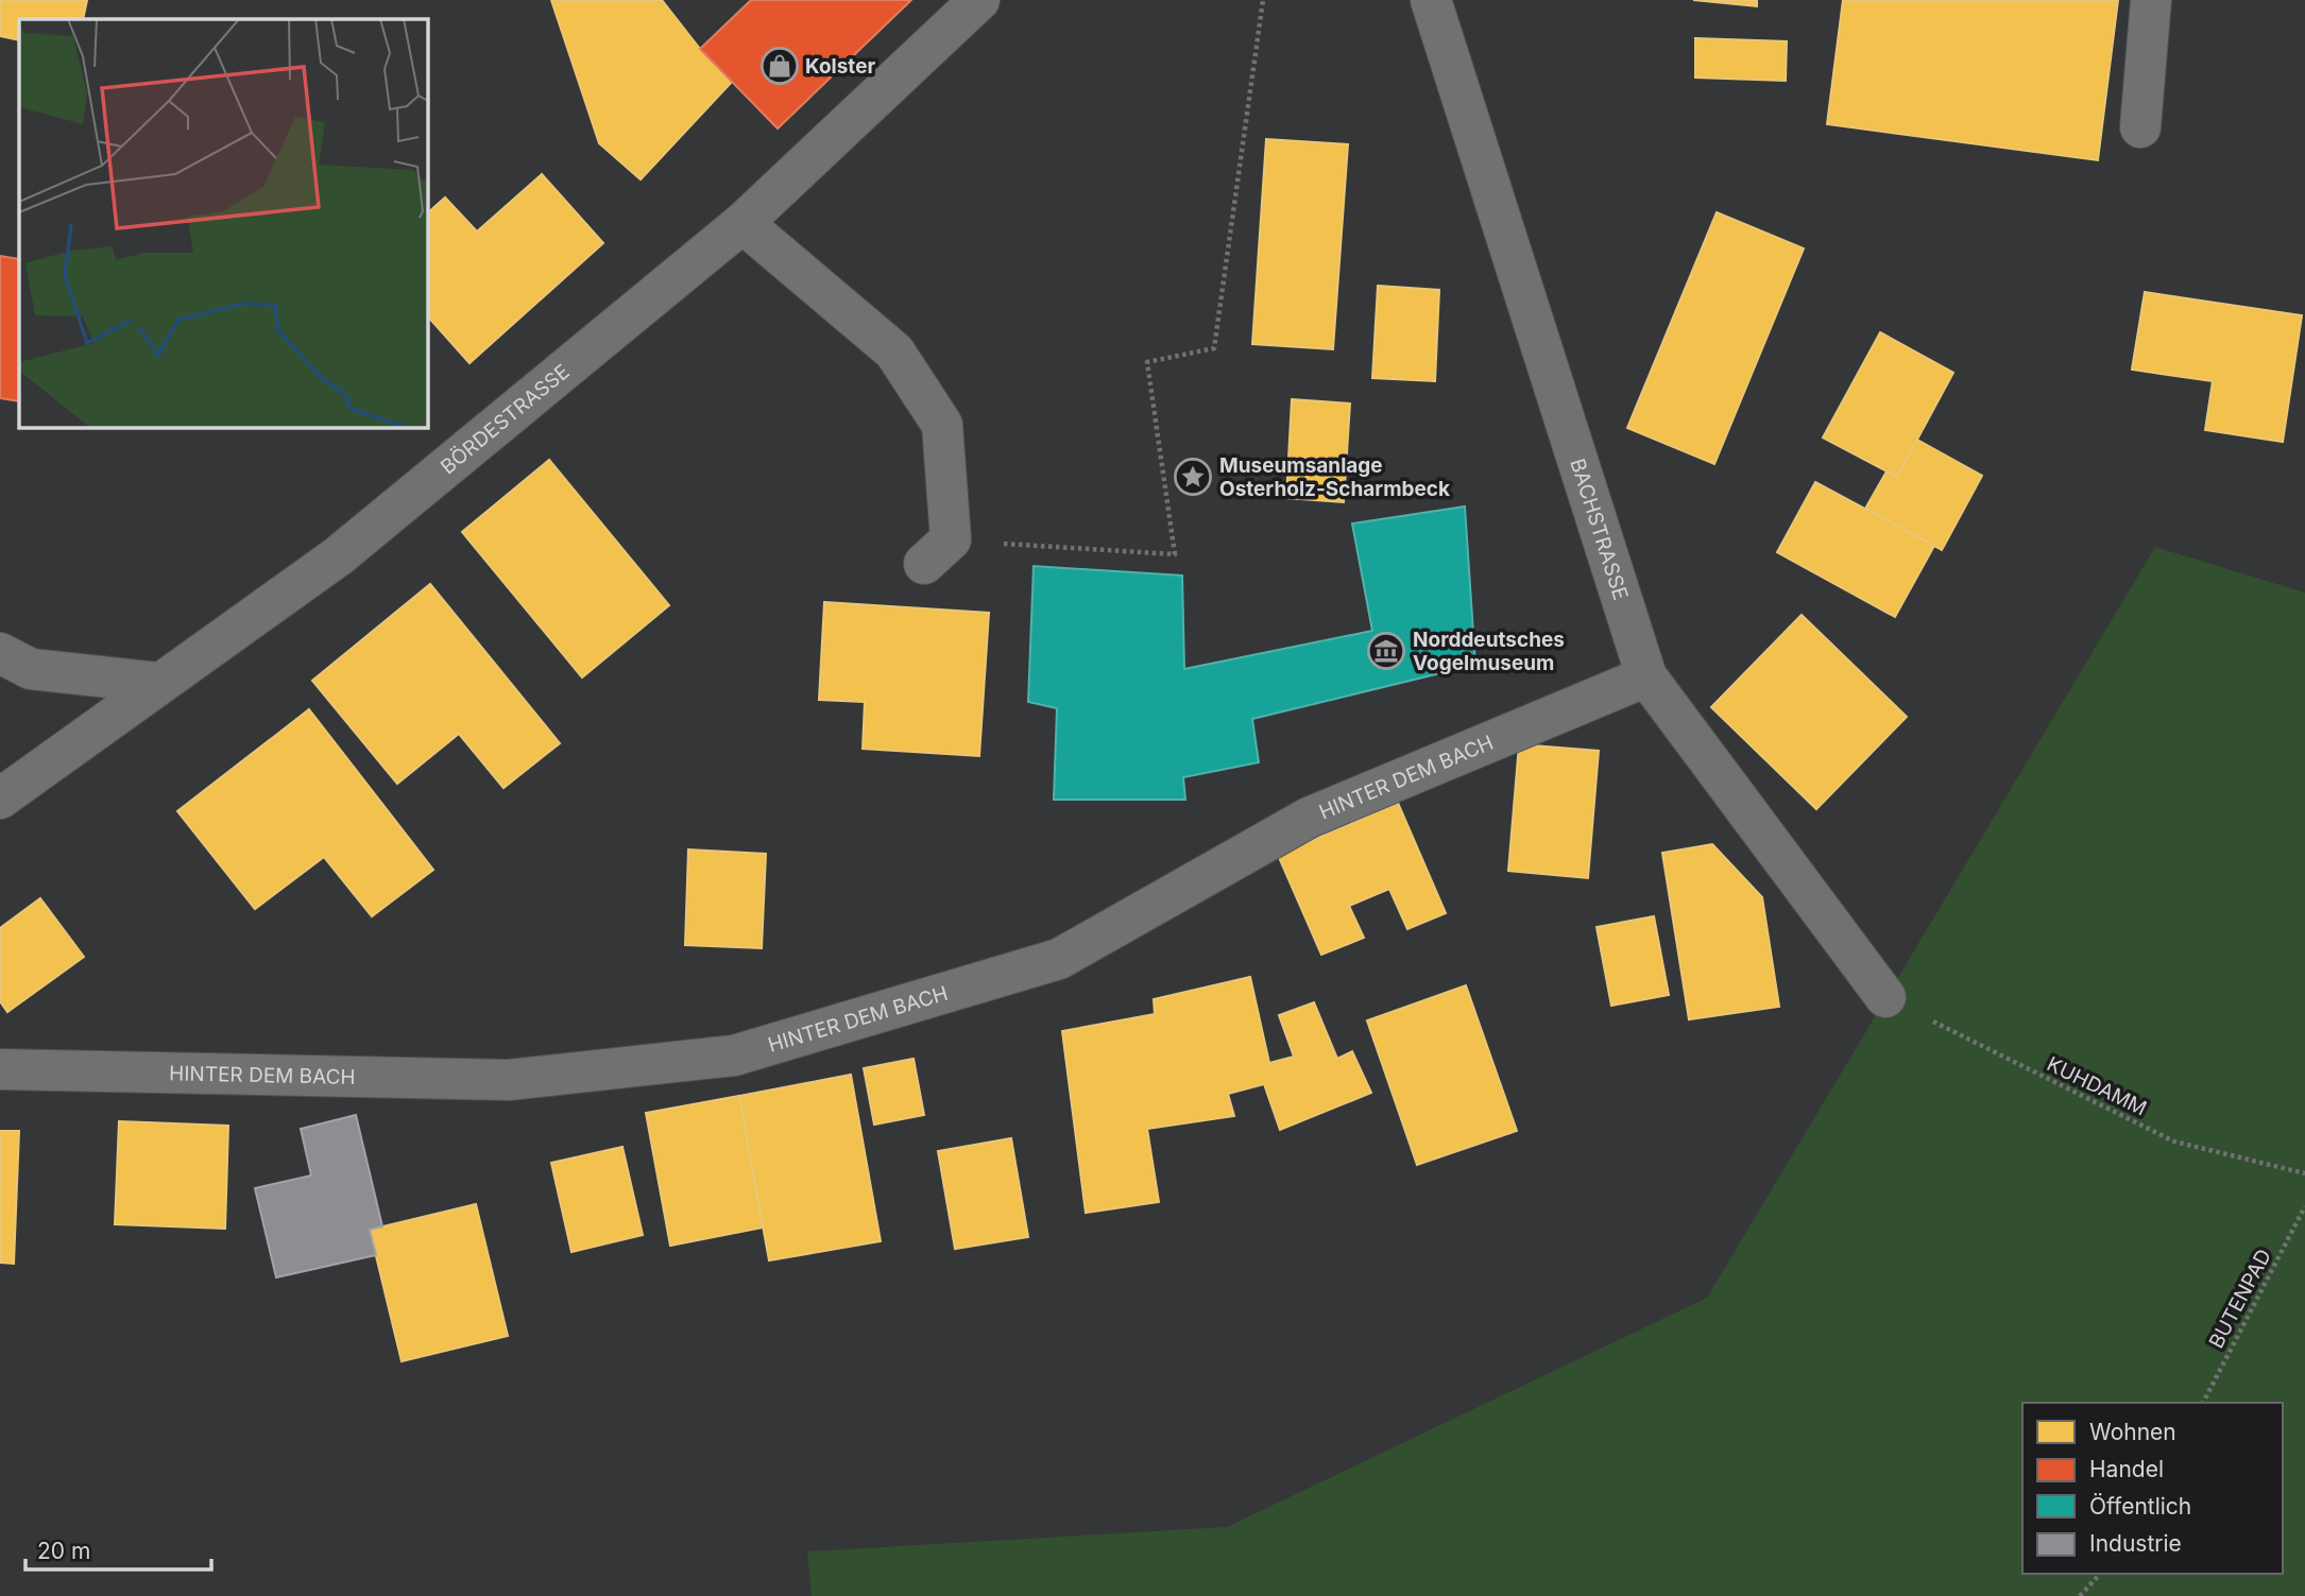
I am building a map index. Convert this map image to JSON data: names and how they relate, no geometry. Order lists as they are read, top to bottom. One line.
{"streets":{"street":["BÖRDESTRASSE","BACHSTRASSE","HINTER DEM BACH"],"path":["KUHDAMM","BUTENPAD"]},"crossings":[["BACHSTRASSE","HINTER DEM BACH"],["BACHSTRASSE","KUHDAMM"]],"places":{"shop":["Kolster"],"place":["Museumsanlage Osterholz-Scharmbeck"],"museum":["Norddeutsches Vogelmuseum"]},"legend":["Wohnen","Handel","Öffentlich","Industrie"],"scale_bar":"20 m"}
